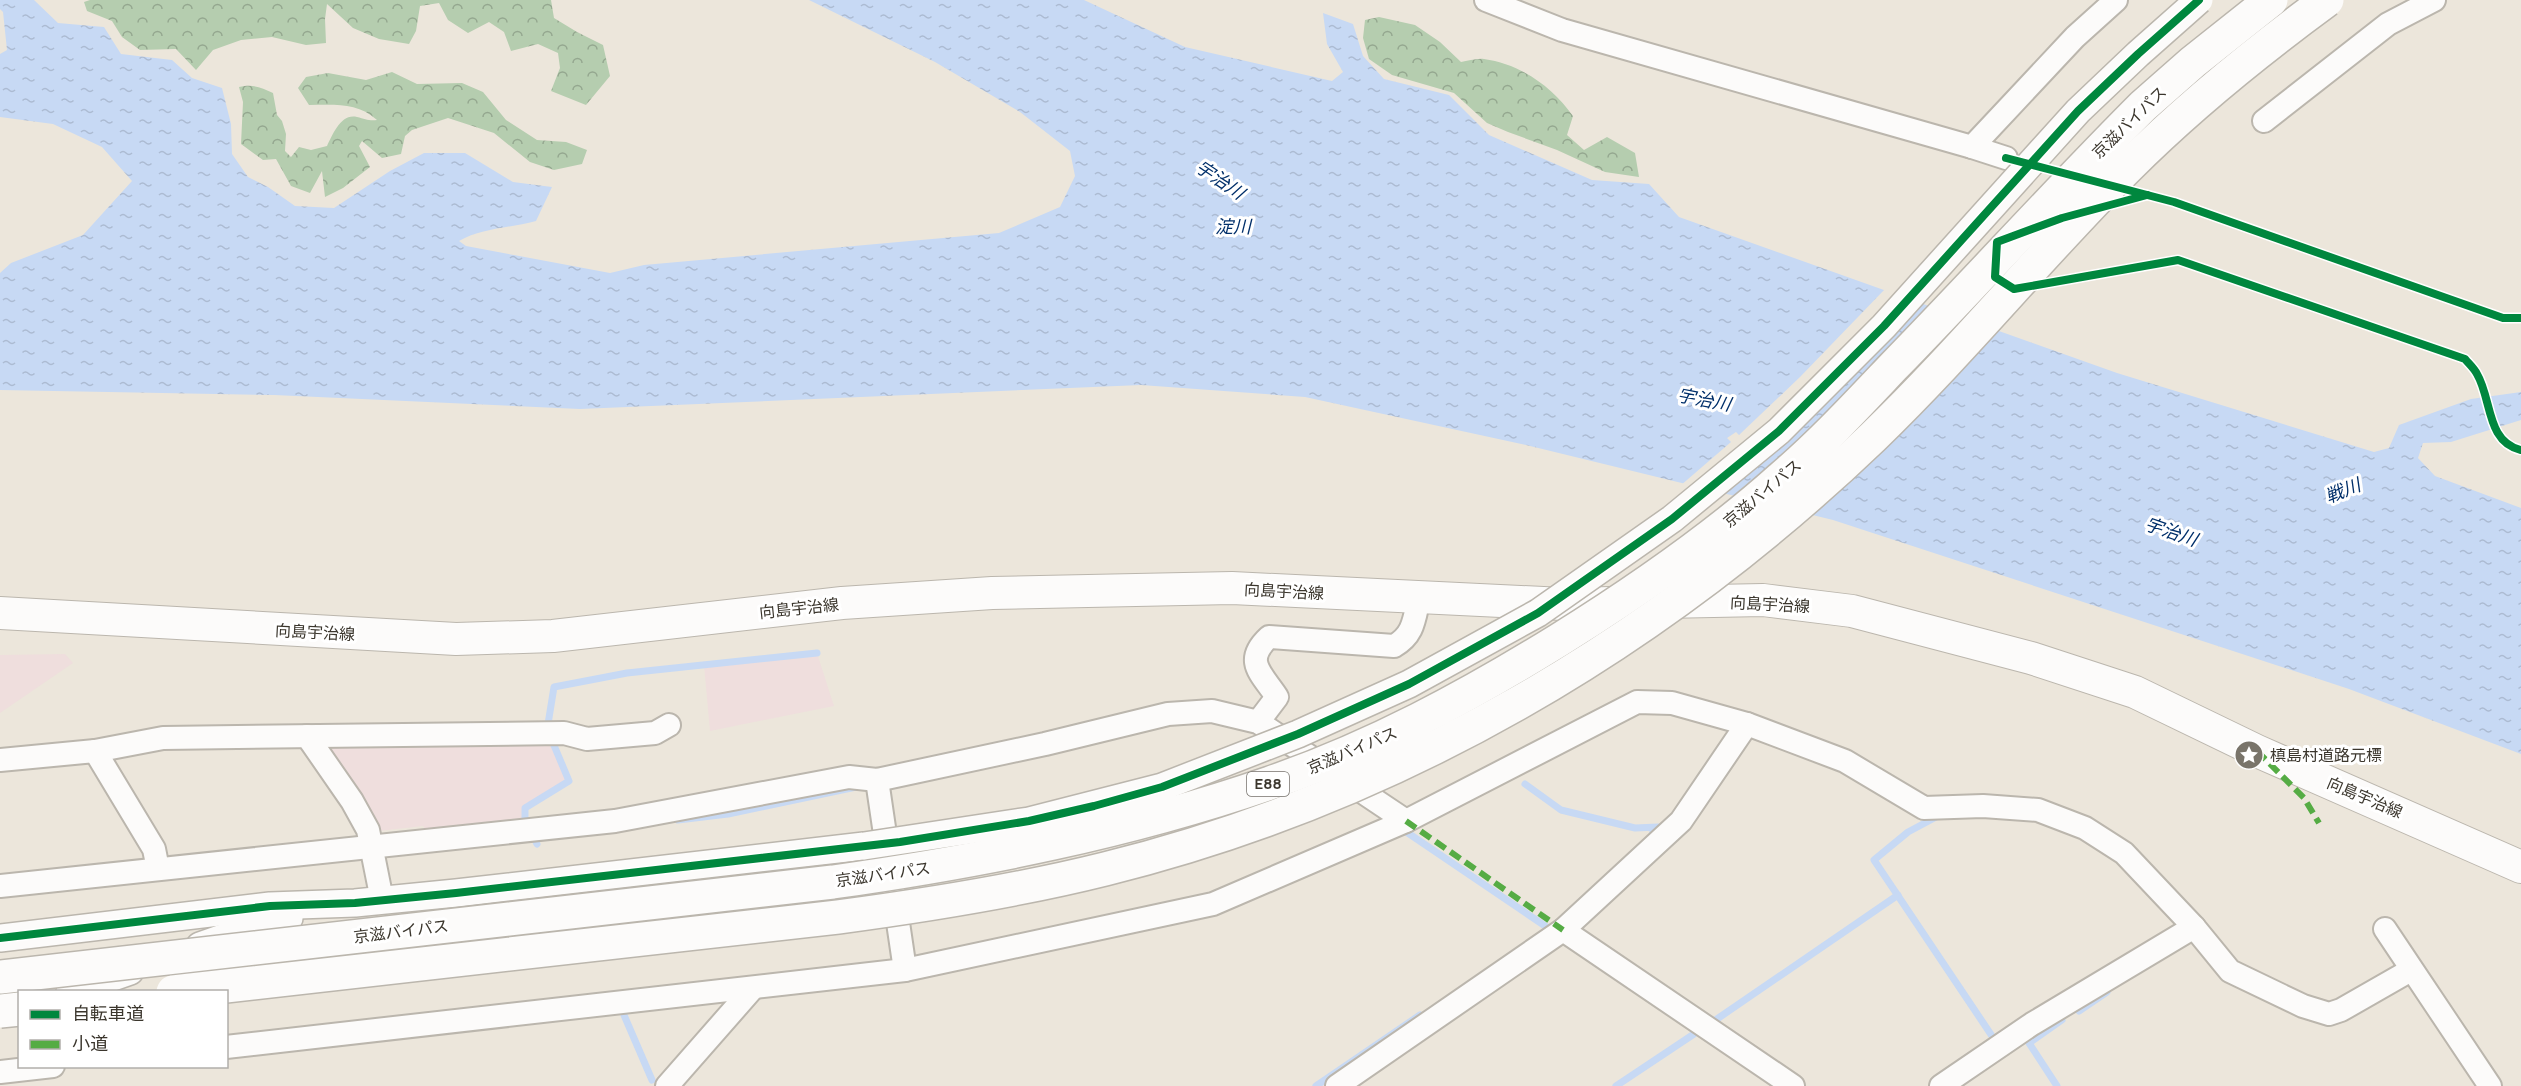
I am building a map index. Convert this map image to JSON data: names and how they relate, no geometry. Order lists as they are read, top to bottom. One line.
{"streets":{"highway":["京滋バイパス","E88"],"main road":["向島宇治線"]},"water":["宇治川","淀川","戦川"],"places":{"place":["槙島村道路元標"]},"legend":["自転車道","小道"]}
